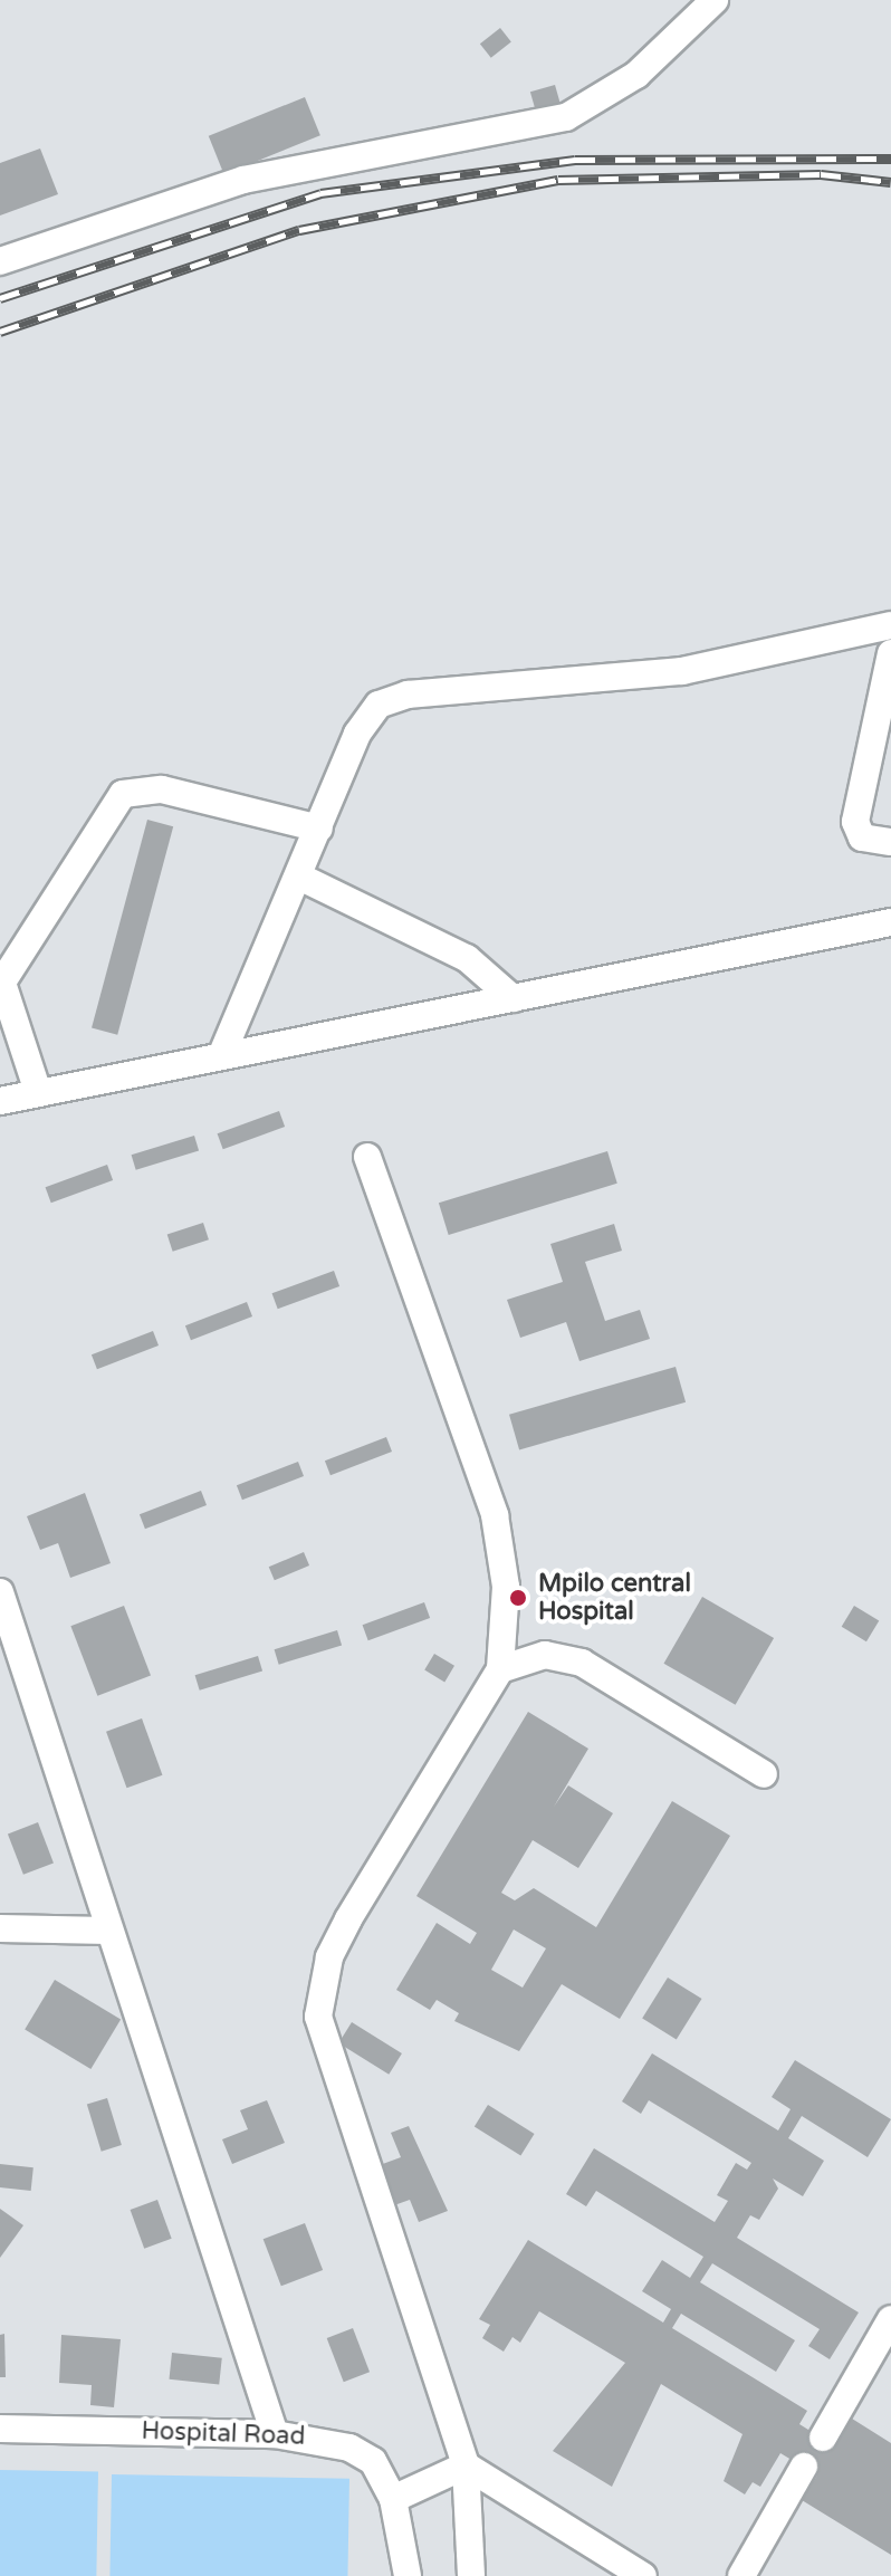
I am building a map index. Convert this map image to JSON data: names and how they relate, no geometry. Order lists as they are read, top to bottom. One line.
{"streets":{"street":["Hospital Road"]},"places":["Mpilo central Hospital"]}
